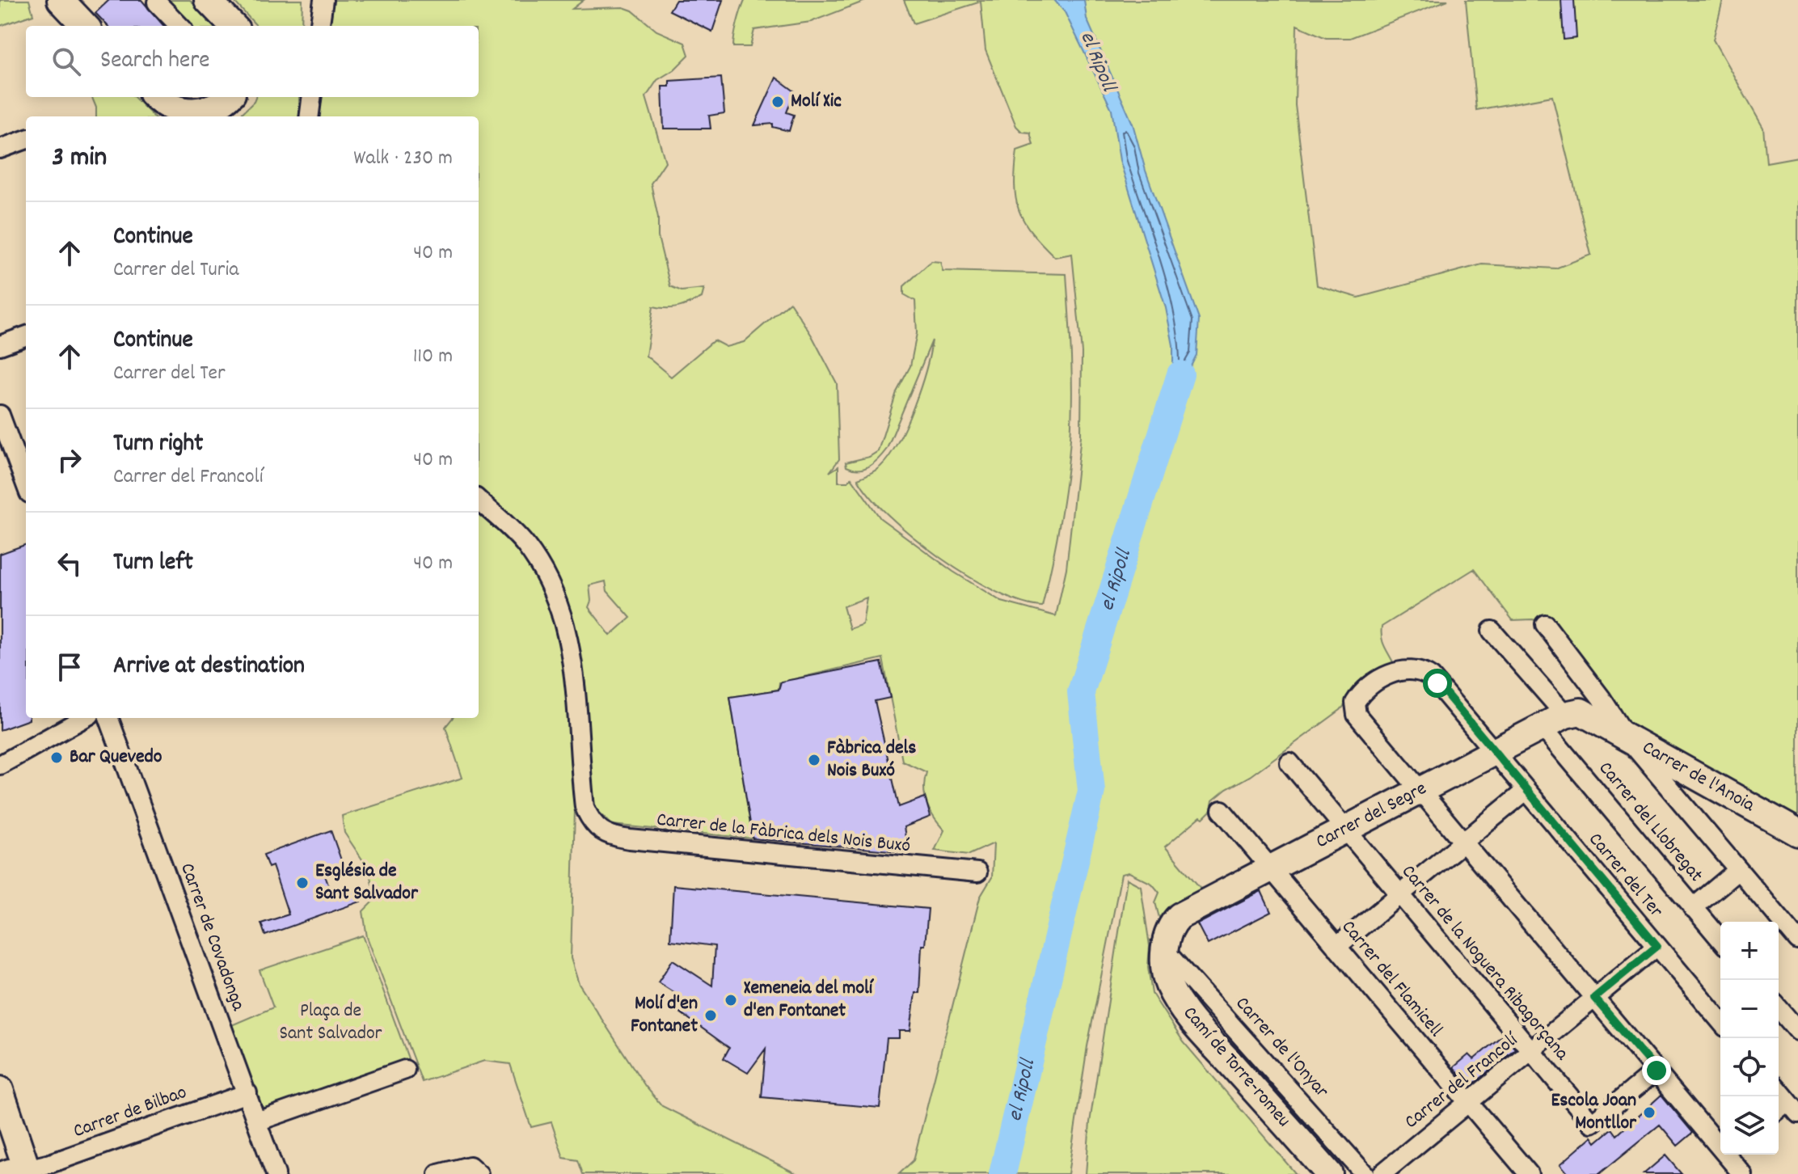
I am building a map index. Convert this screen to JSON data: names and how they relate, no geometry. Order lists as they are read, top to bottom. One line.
{"streets":{"street":["Carrer de l'Anoia","Carrer del Segre","Carrer del Llobregat","Carrer de la Fàbrica dels Nois Buxó","Carrer del Ter","Carrer de Covadonga","Carrer de la Noguera Ribagorçana","Carrer del Flamicell","Carrer de l'Onyar","Camí de Torre-romeu","Carrer del Francolí","Carrer de Bilbao"]},"crossings":[["Carrer de l'Anoia","Carrer del Segre"],["Carrer del Segre","Carrer del Llobregat"],["Carrer del Segre","Carrer del Ter"],["Carrer del Segre","Carrer de la Noguera Ribagorçana"],["Carrer del Segre","Carrer del Flamicell"],["Carrer del Segre","Carrer de l'Onyar"],["Carrer del Segre","Camí de Torre-romeu"],["Carrer del Ter","Carrer del Francolí"],["Carrer de Covadonga","Carrer de Bilbao"],["Carrer de la Noguera Ribagorçana","Carrer del Francolí"],["Carrer del Flamicell","Carrer del Francolí"],["Carrer de l'Onyar","Camí de Torre-romeu"]],"water":["el Ripoll"],"parks":["Plaça de Sant Salvador"],"places":["Molí Xic","Bar Quevedo","Fàbrica dels Nois Buxó","Església de Sant Salvador","Xemeneia del molí d'en Fontanet","Molí d'en Fontanet","Escola Joan Montllor"],"page":{"search":"Search here","heading":["3 min","Walk · 230 m"],"list":[["Continue","Carrer del Turia","40 m"],["Continue","Carrer del Ter","110 m"],["Turn right","Carrer del Francolí","40 m"],["Turn left","40 m"],"Arrive at destination"],"map_buttons":["+","−"]}}
